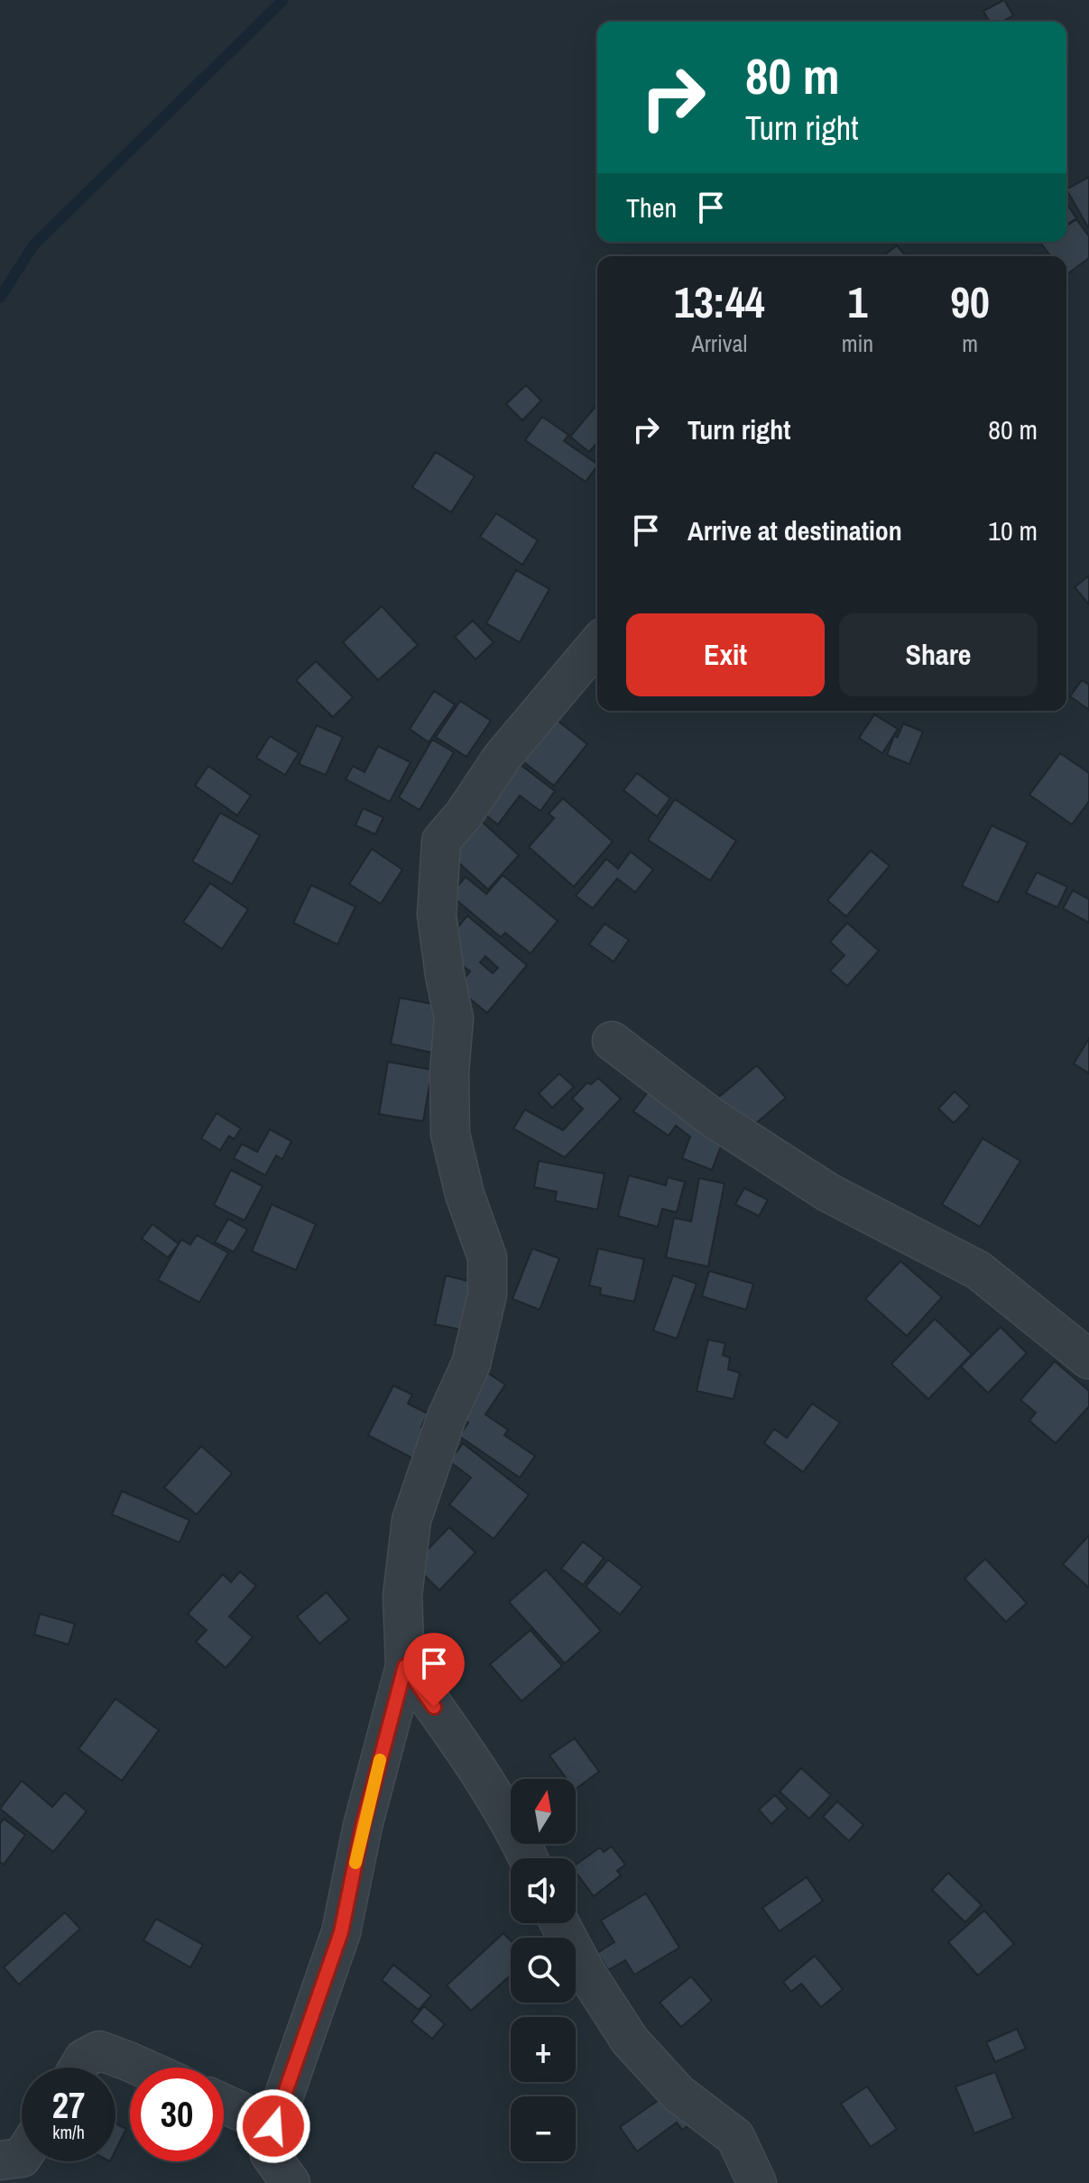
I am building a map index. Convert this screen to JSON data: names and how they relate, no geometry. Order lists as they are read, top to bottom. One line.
{"north":"top","page":{"turn":["80 m","Turn right"],"then":"Then","eta":["13:44","Arrival","1","min","90","m"],"list":[{"name":"Turn right","value":"80 m"},{"name":"Arrive at destination","value":"10 m"}],"buttons":["Exit","Share"],"map_buttons":["+","−"],"speed":"27 km/h","limit":"30"}}
